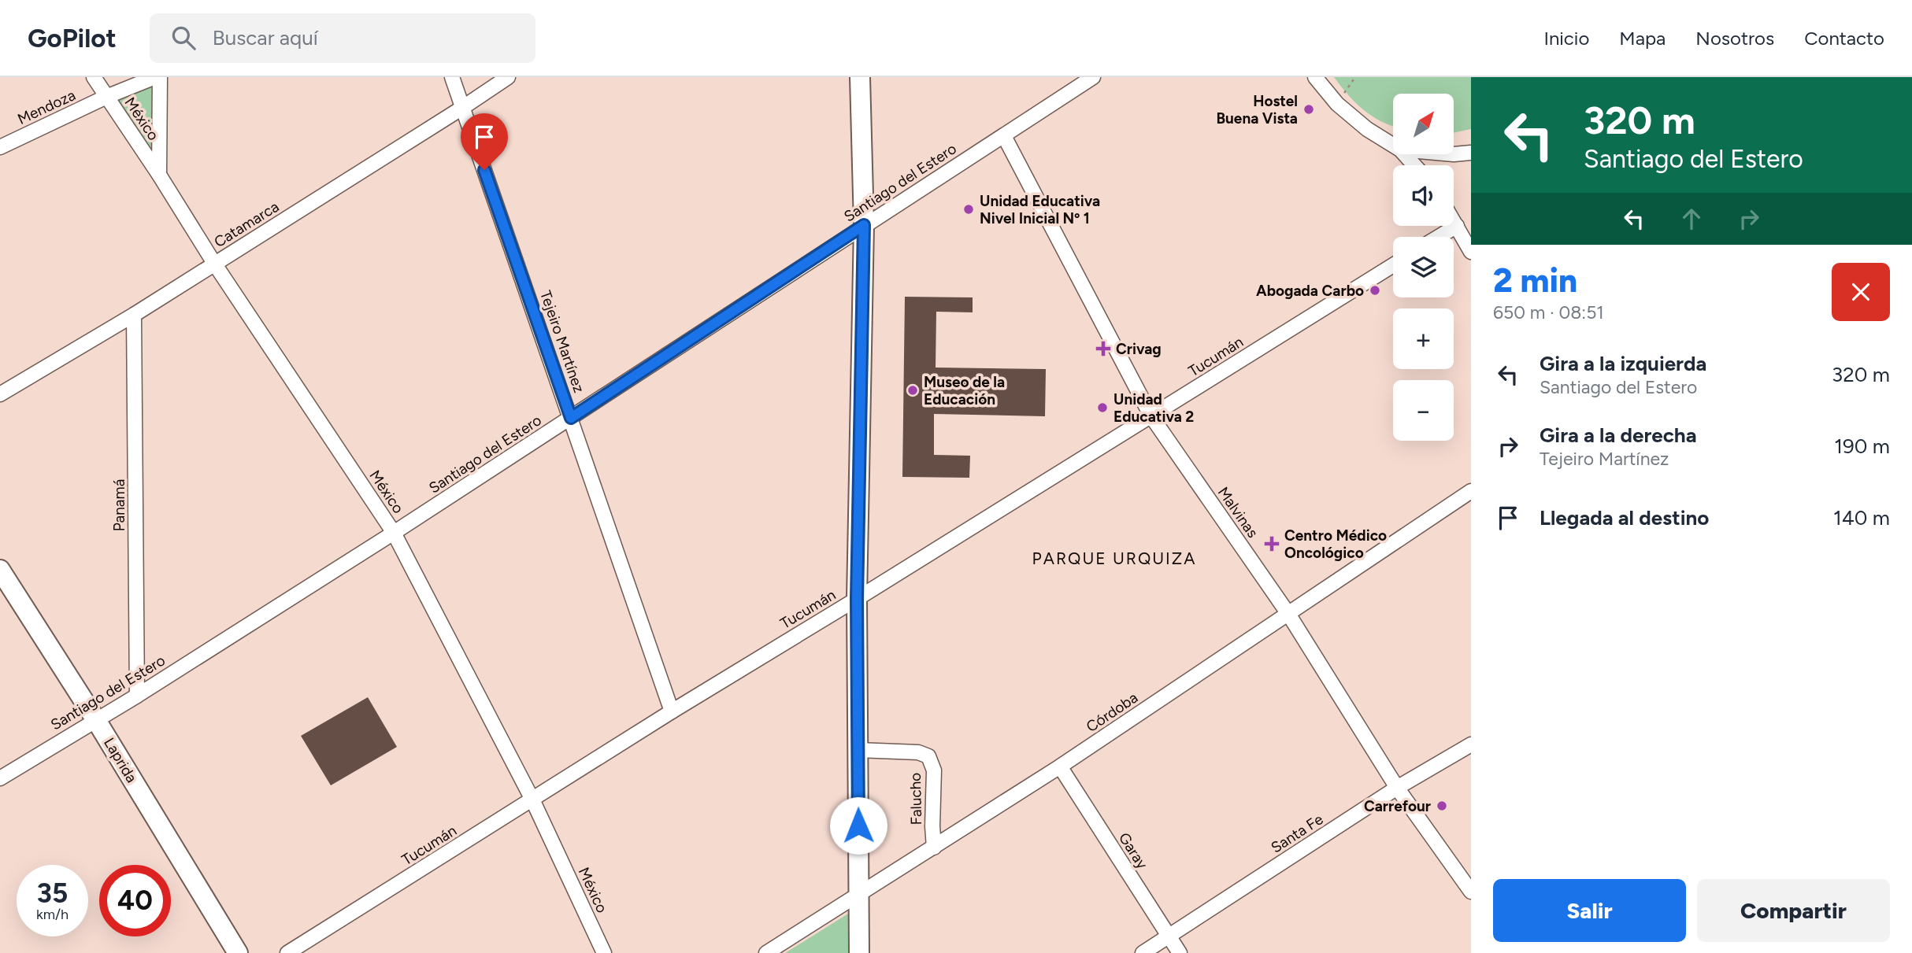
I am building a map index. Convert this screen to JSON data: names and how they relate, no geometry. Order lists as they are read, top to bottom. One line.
{"streets":{"street":["Mendoza","México","Santiago del Estero","Catamarca","Tejeiro Martínez","Tucumán","Panamá","Malvinas","Córdoba","Laprida","Falucho","Santa Fe","Garay"]},"crossings":[["Mendoza","México"],["México","Santiago del Estero"],["México","Catamarca"],["México","Tucumán"],["Santiago del Estero","Tejeiro Martínez"],["Santiago del Estero","Panamá"],["Santiago del Estero","Malvinas"],["Santiago del Estero","Laprida"],["Catamarca","Tejeiro Martínez"],["Catamarca","Panamá"],["Tejeiro Martínez","Tucumán"],["Tucumán","Malvinas"],["Malvinas","Córdoba"],["Malvinas","Santa Fe"],["Córdoba","Falucho"],["Córdoba","Garay"],["Santa Fe","Garay"]],"districts":["PARQUE URQUIZA"],"places":{"other":["Hostel Buena Vista","Unidad Educativa Nivel Inicial Nº 1","Abogada Carbo","Museo de la Educación","Unidad Educativa 2","Carrefour"],"health":["Crivag","Centro Médico Oncológico"]},"north":"top right","page":{"header":"GoPilot","search":"Buscar aquí","nav":["Inicio","Mapa","Nosotros","Contacto"],"turn":["320 m","Santiago del Estero"],"map_buttons":["+","−"],"heading":["2 min","650 m · 08:51"],"list":[{"name":"Gira a la izquierda","note":"Santiago del Estero","value":"320 m"},{"name":"Gira a la derecha","note":"Tejeiro Martínez","value":"190 m"},{"name":"Llegada al destino","value":"140 m"}],"speed":"35 km/h","limit":"40","buttons":["Salir","Compartir"]}}
